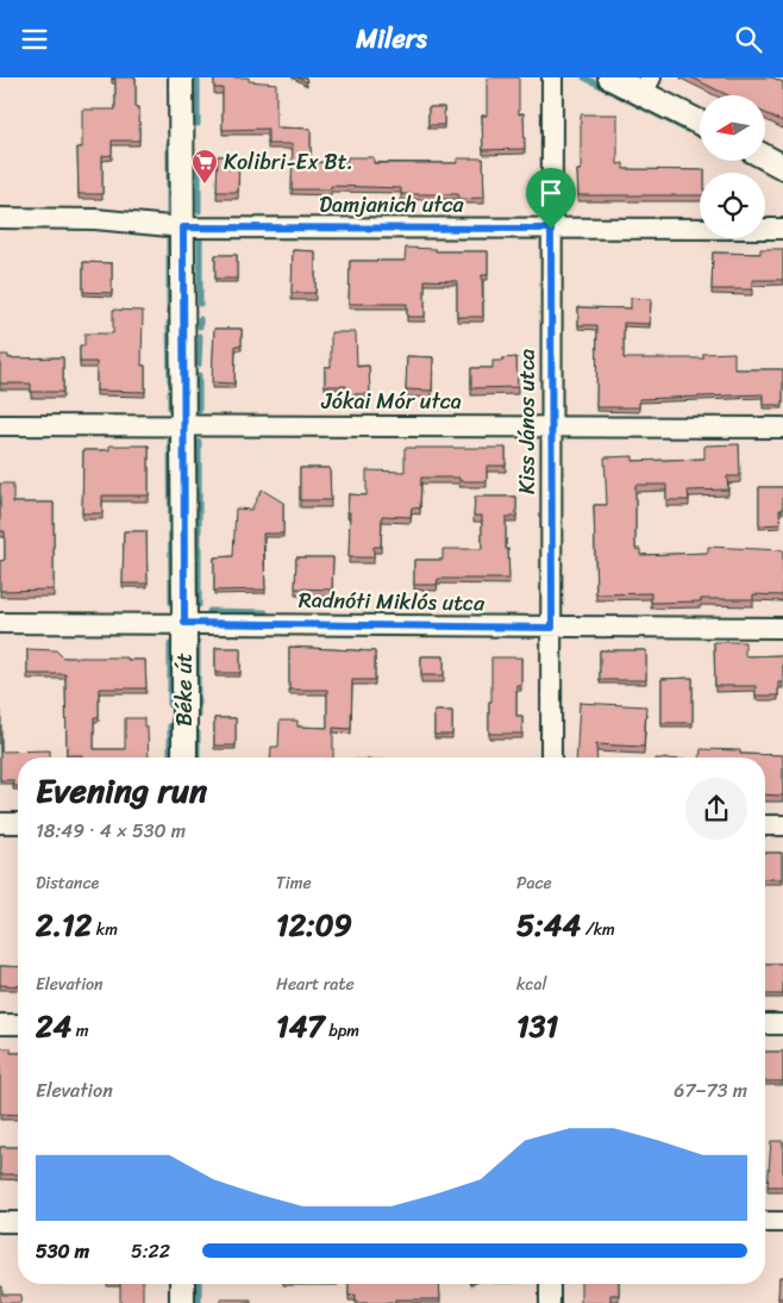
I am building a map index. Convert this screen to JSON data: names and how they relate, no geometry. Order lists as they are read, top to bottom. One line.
{"streets":{"street":["Damjanich utca","Jókai Mór utca","Kiss János utca","Radnóti Miklós utca","Béke út"]},"crossings":[["Damjanich utca","Kiss János utca"],["Damjanich utca","Béke út"],["Jókai Mór utca","Kiss János utca"],["Jókai Mór utca","Béke út"],["Kiss János utca","Radnóti Miklós utca"],["Radnóti Miklós utca","Béke út"]],"places":{"supermarket":["Kolibri-Ex Bt."]},"north":"left","page":{"header":"Milers","heading":["Evening run","18:49 · 4 × 530 m"],"stats":[["Distance","2.12 km"],["Time","12:09"],["Pace","5:44 /km"],["Elevation","24 m"],["Heart rate","147 bpm"],["kcal","131"]],"chart":["Elevation","67–73 m"],"list":[{"name":"530 m","note":"5:22"}]}}
